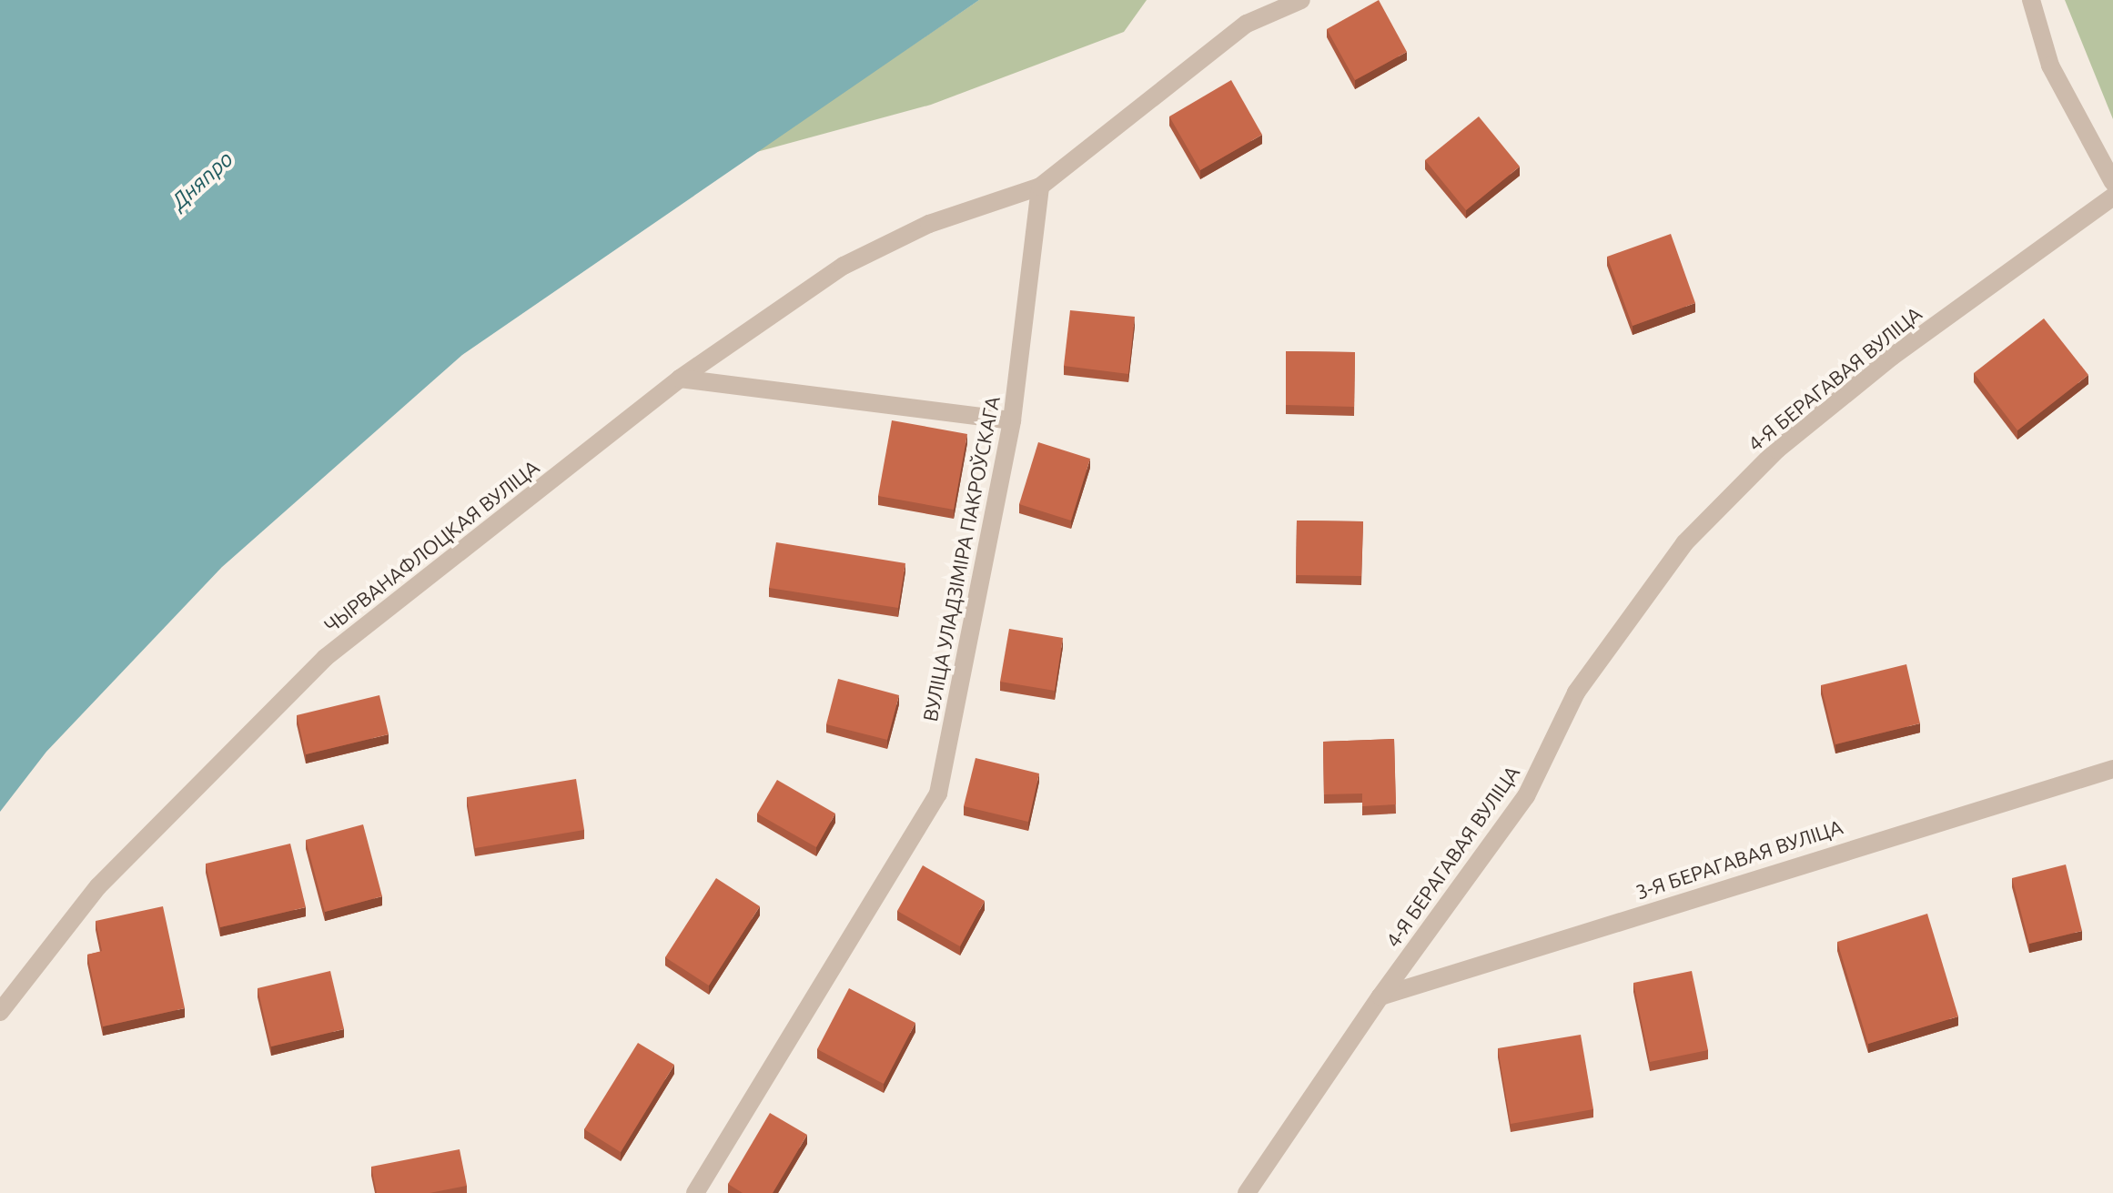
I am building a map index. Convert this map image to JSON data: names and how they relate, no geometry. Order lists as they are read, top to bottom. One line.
{"streets":{"street":["4-Я БЕРАГАВАЯ ВУЛІЦА","ЧЫРВАНАФЛОЦКАЯ ВУЛІЦА","ВУЛІЦА УЛАДЗІМІРА ПАКРОЎСКАГА","3-Я БЕРАГАВАЯ ВУЛІЦА"]},"crossings":[["4-Я БЕРАГАВАЯ ВУЛІЦА","3-Я БЕРАГАВАЯ ВУЛІЦА"],["ЧЫРВАНАФЛОЦКАЯ ВУЛІЦА","ВУЛІЦА УЛАДЗІМІРА ПАКРОЎСКАГА"]],"water":["Дняпро"]}
